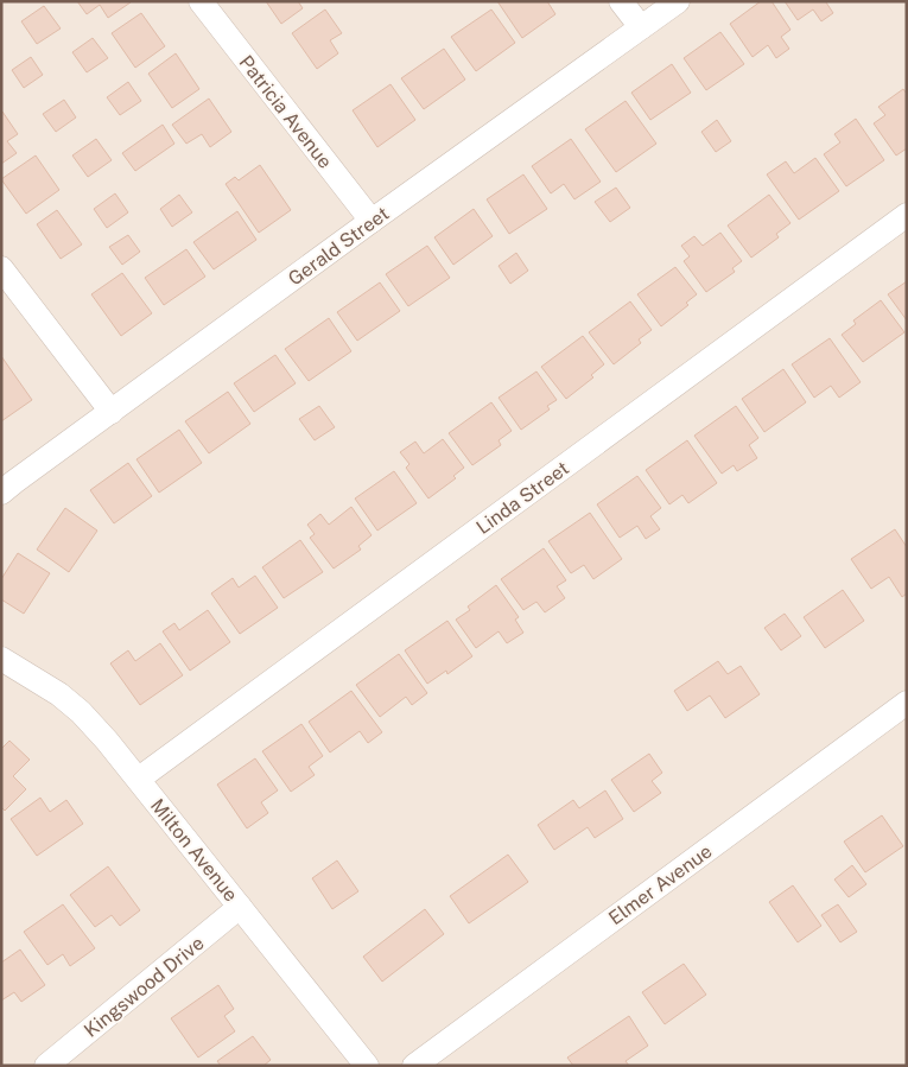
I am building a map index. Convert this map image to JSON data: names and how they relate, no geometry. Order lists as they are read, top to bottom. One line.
{"streets":{"street":["Patricia Avenue","Gerald Street","Linda Street","Milton Avenue","Elmer Avenue","Kingswood Drive"]},"crossings":[["Patricia Avenue","Gerald Street"],["Linda Street","Milton Avenue"],["Milton Avenue","Kingswood Drive"]]}
